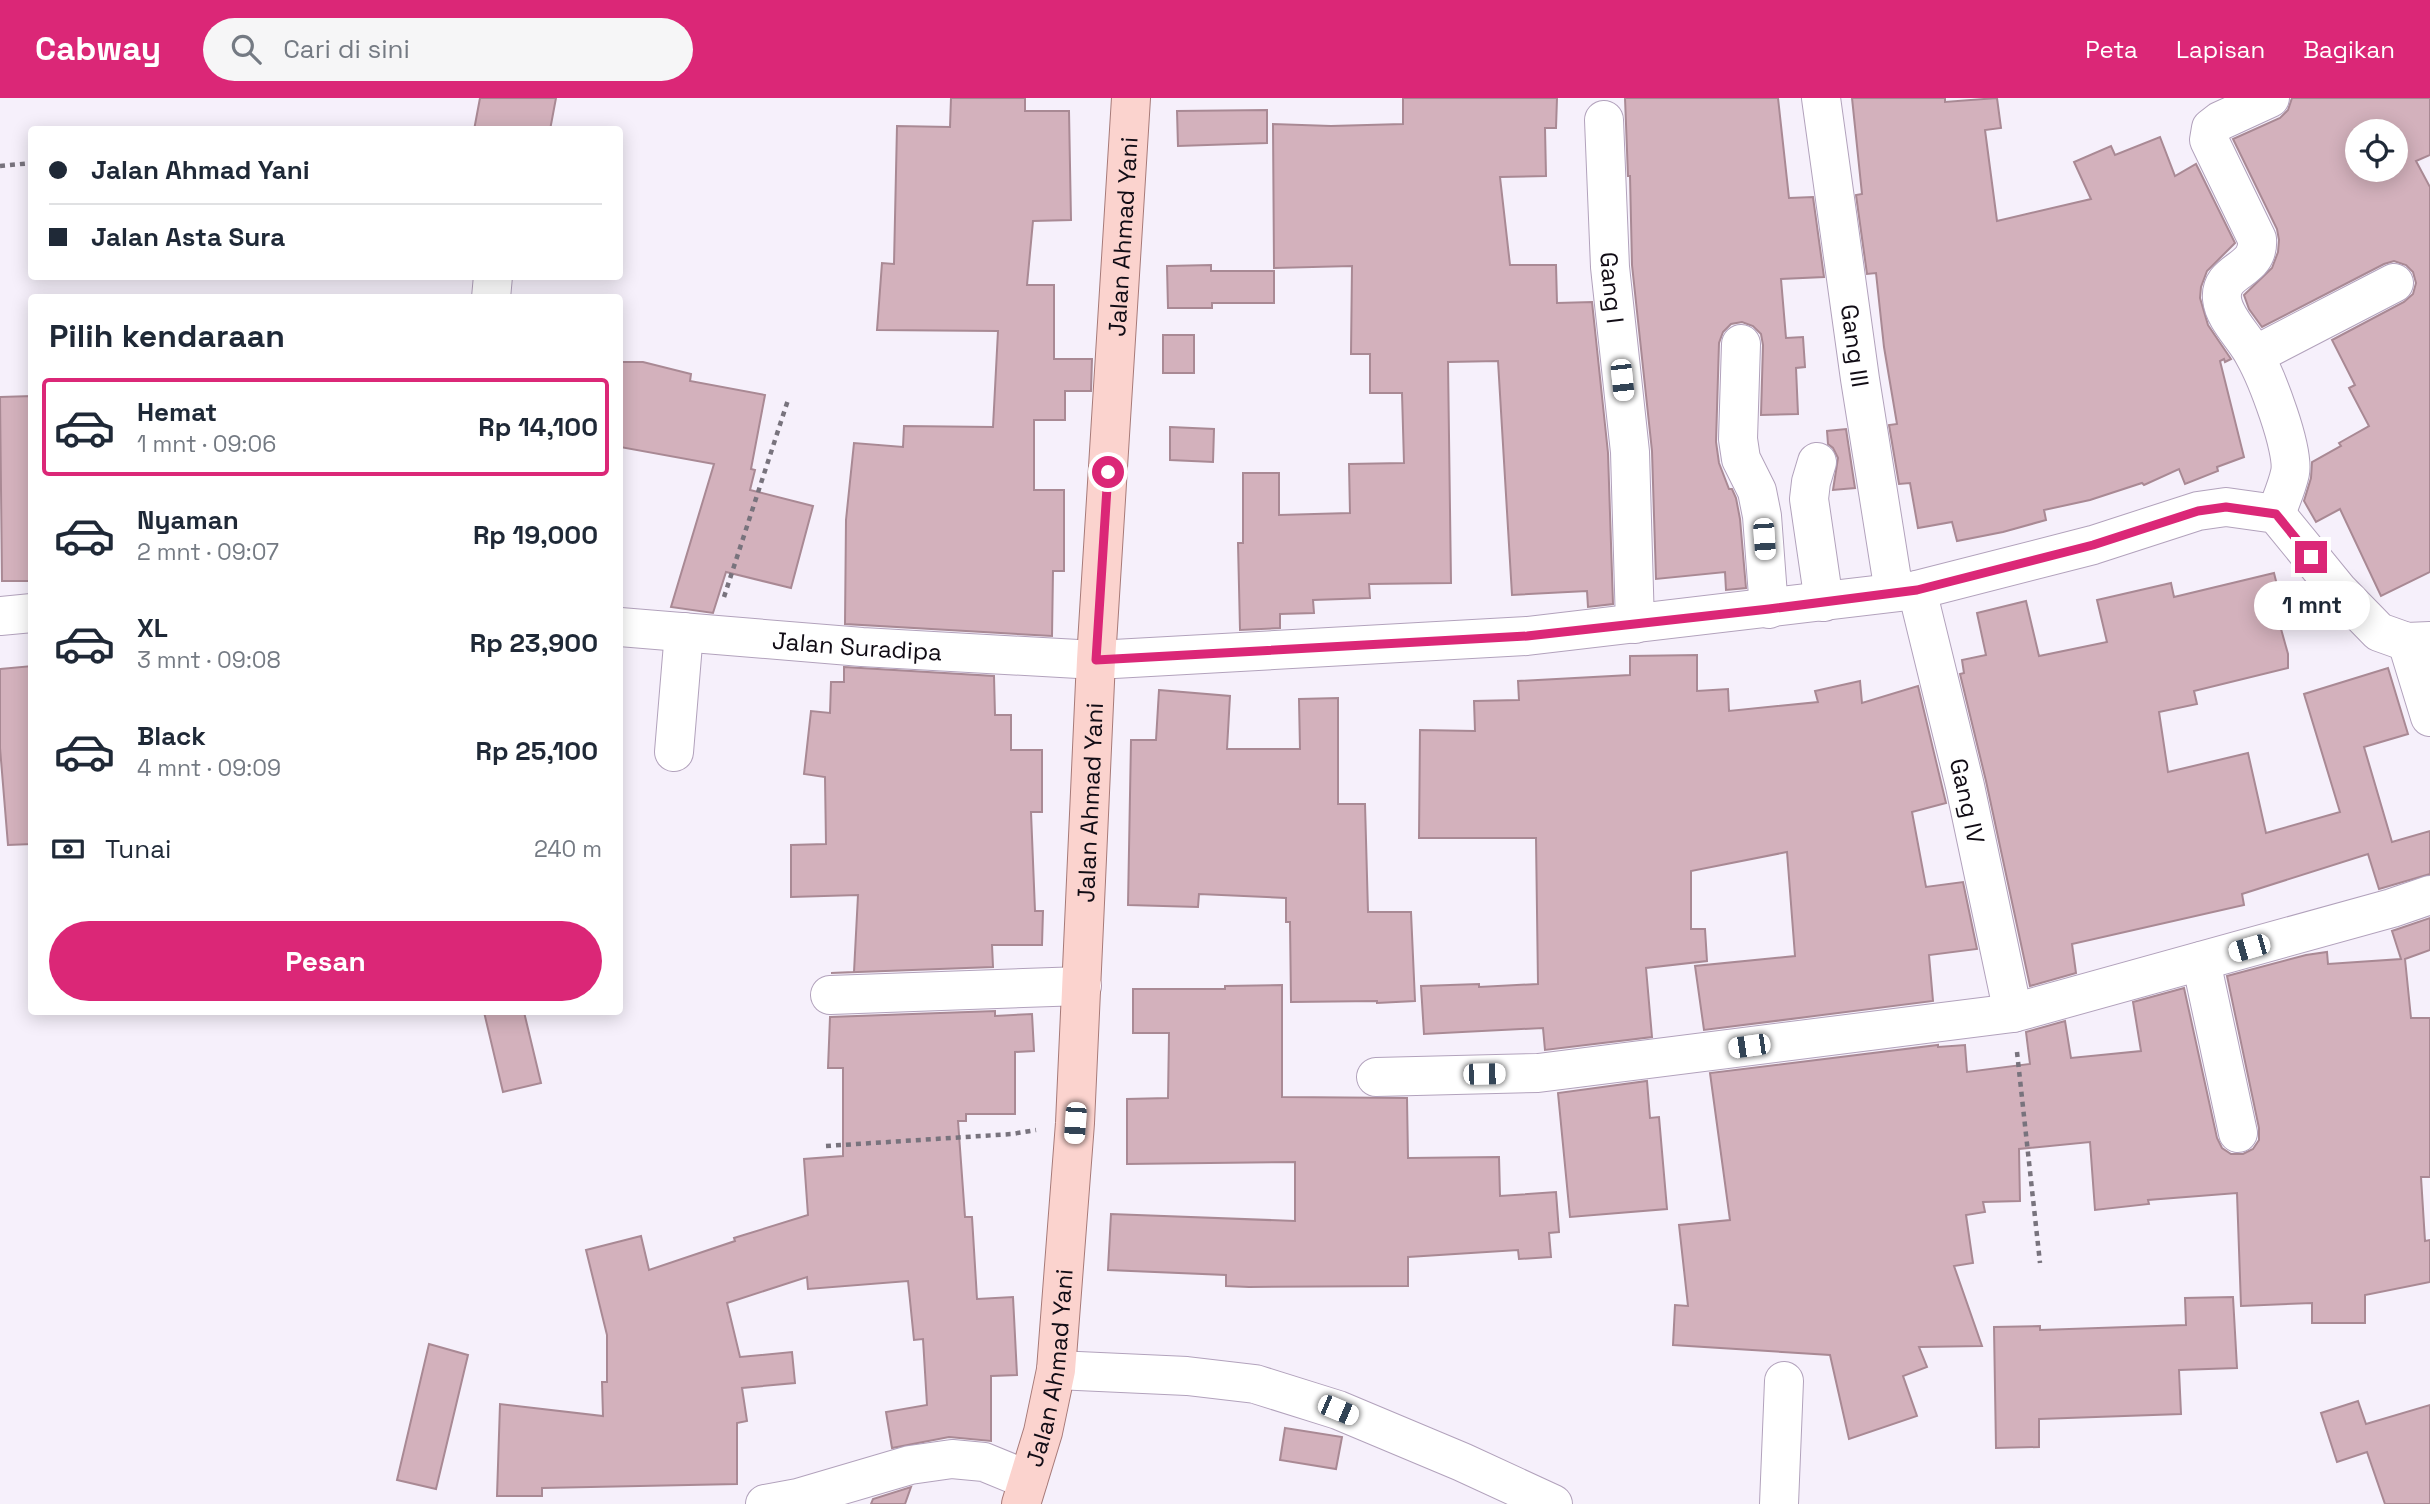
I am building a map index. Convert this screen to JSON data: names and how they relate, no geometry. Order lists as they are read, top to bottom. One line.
{"streets":{"main road":["Jalan Ahmad Yani"],"street":["Gang I","Gang III","Jalan Suradipa","Gang IV"]},"crossings":[["Jalan Ahmad Yani","Jalan Suradipa"],["Gang I","Jalan Suradipa"],["Gang III","Jalan Suradipa"],["Gang III","Gang IV"],["Jalan Suradipa","Gang IV"]],"page":{"header":"Cabway","search":"Cari di sini","nav":["Peta","Lapisan","Bagikan"],"banner":["Jalan Ahmad Yani","Jalan Asta Sura"],"heading":"Pilih kendaraan","list":[{"name":"Hemat","note":"1 mnt · 09:06","value":"Rp 14,100"},{"name":"Nyaman","note":"2 mnt · 09:07","value":"Rp 19,000"},{"name":"XL","note":"3 mnt · 09:08","value":"Rp 23,900"},{"name":"Black","note":"4 mnt · 09:09","value":"Rp 25,100"}],"bubble":"1 mnt","pay":["Tunai","240 m"],"buttons":"Pesan"}}
